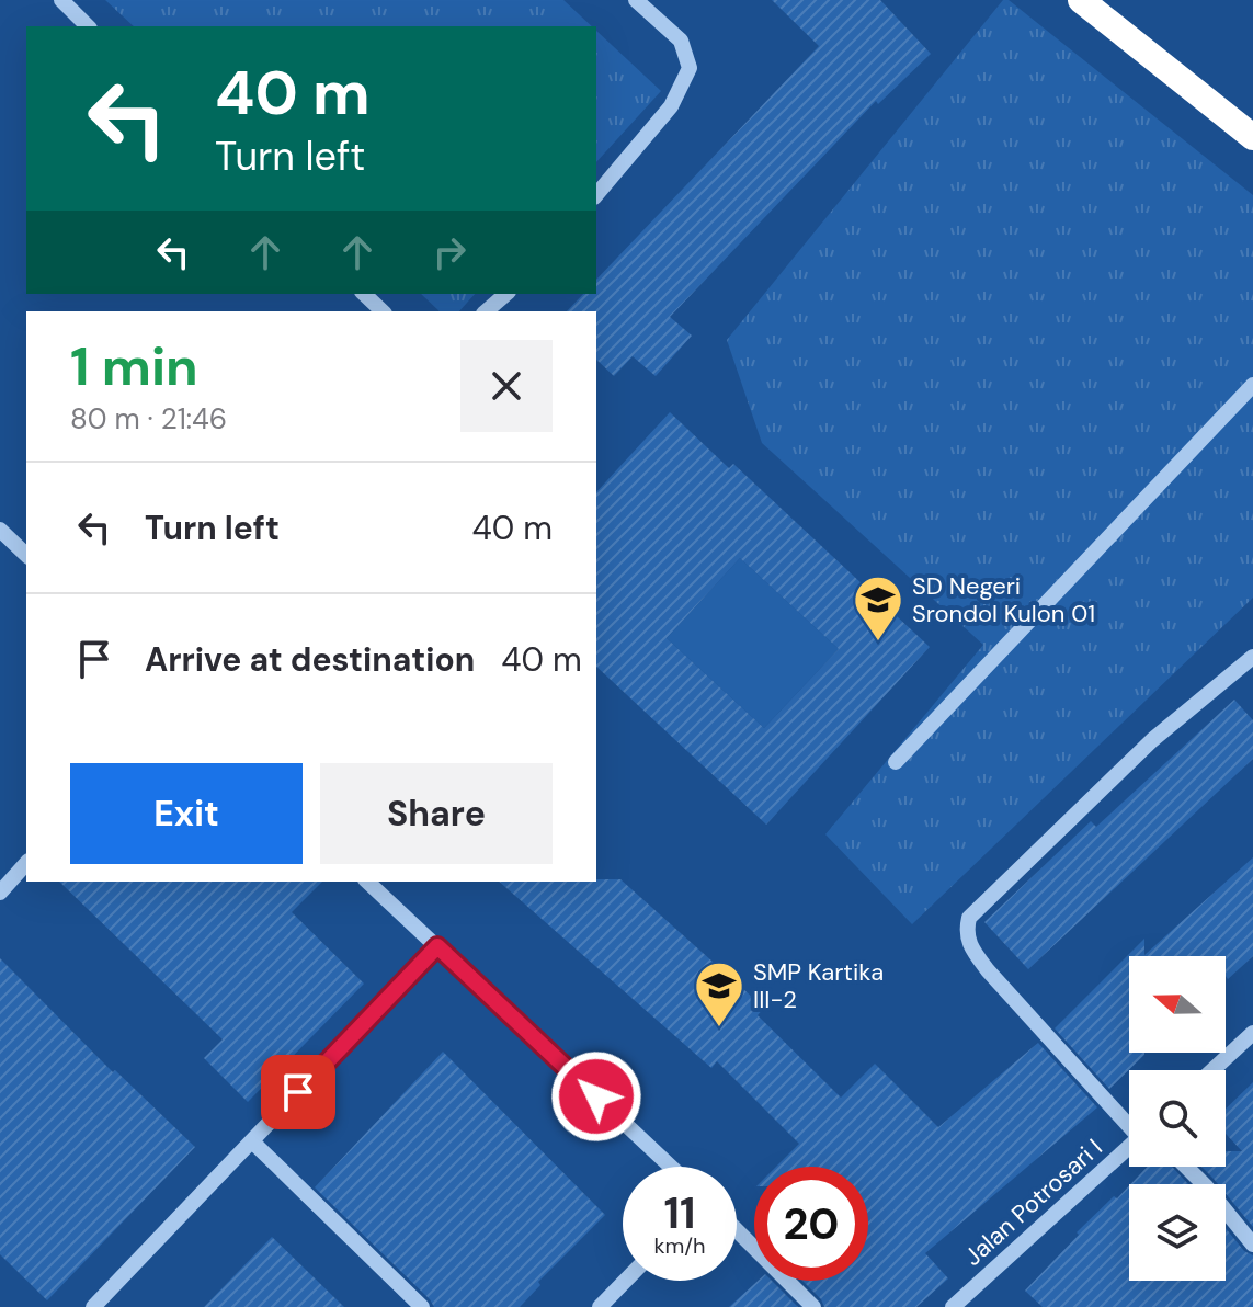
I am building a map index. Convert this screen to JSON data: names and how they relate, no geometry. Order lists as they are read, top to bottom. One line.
{"streets":{"street":["Jalan Potrosari I"]},"places":{"school or university":["SD Negeri Srondol Kulon 01","SMP Kartika III-2"]},"north":"left","page":{"turn":["40 m","Turn left"],"heading":["1 min","80 m · 21:46"],"list":[{"name":"Turn left","value":"40 m"},{"name":"Arrive at destination","value":"40 m"}],"buttons":["Exit","Share"],"speed":"11 km/h","limit":"20"}}
